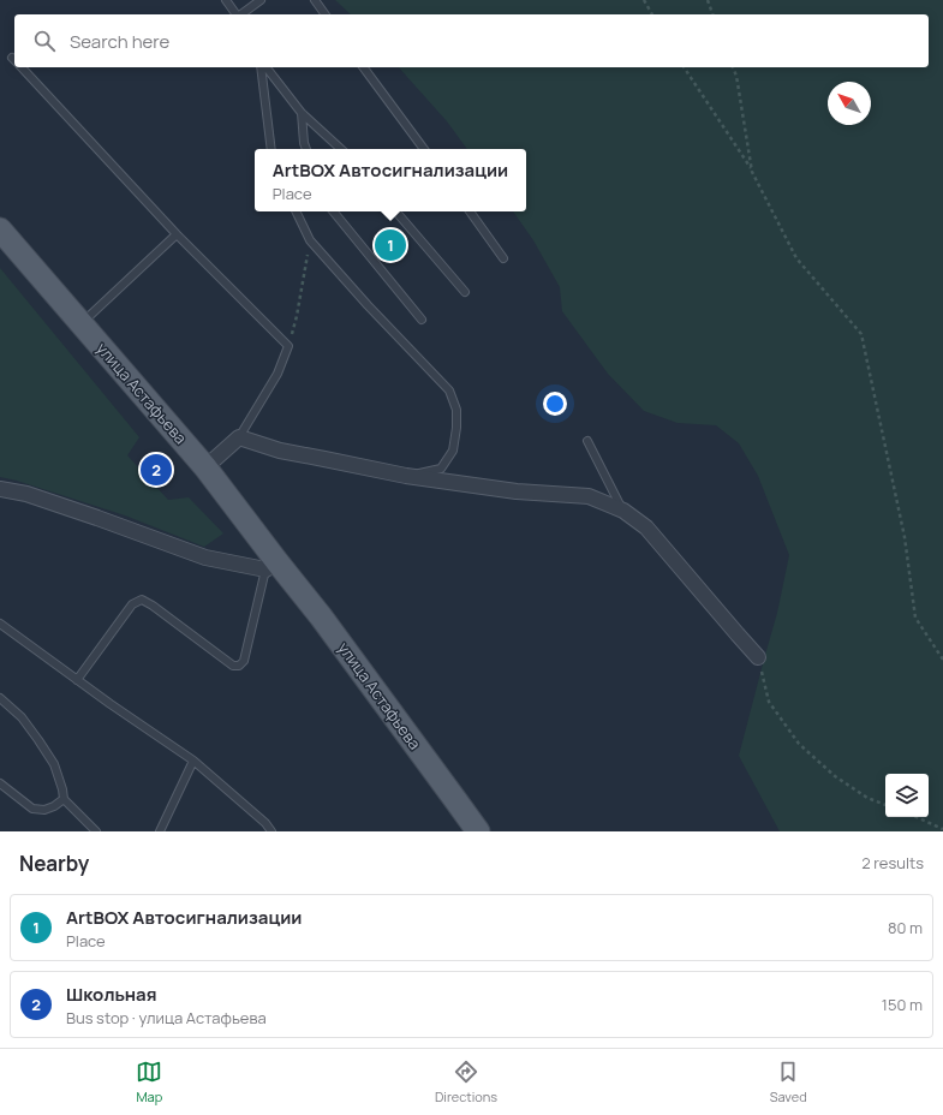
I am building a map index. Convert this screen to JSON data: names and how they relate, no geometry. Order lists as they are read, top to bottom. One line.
{"streets":{"main road":["улица Астафьева"]},"north":"top left","page":{"search":"Search here","popup":["ArtBOX Автосигнализации","Place"],"pins":["1","2"],"heading":["Nearby","2 results"],"list":[{"mark":"1","name":"ArtBOX Автосигнализации","note":"Place","value":"80 m"},{"mark":"2","name":"Школьная","note":"Bus stop · улица Астафьева","value":"150 m"}],"nav":["Map","Directions","Saved"]}}
